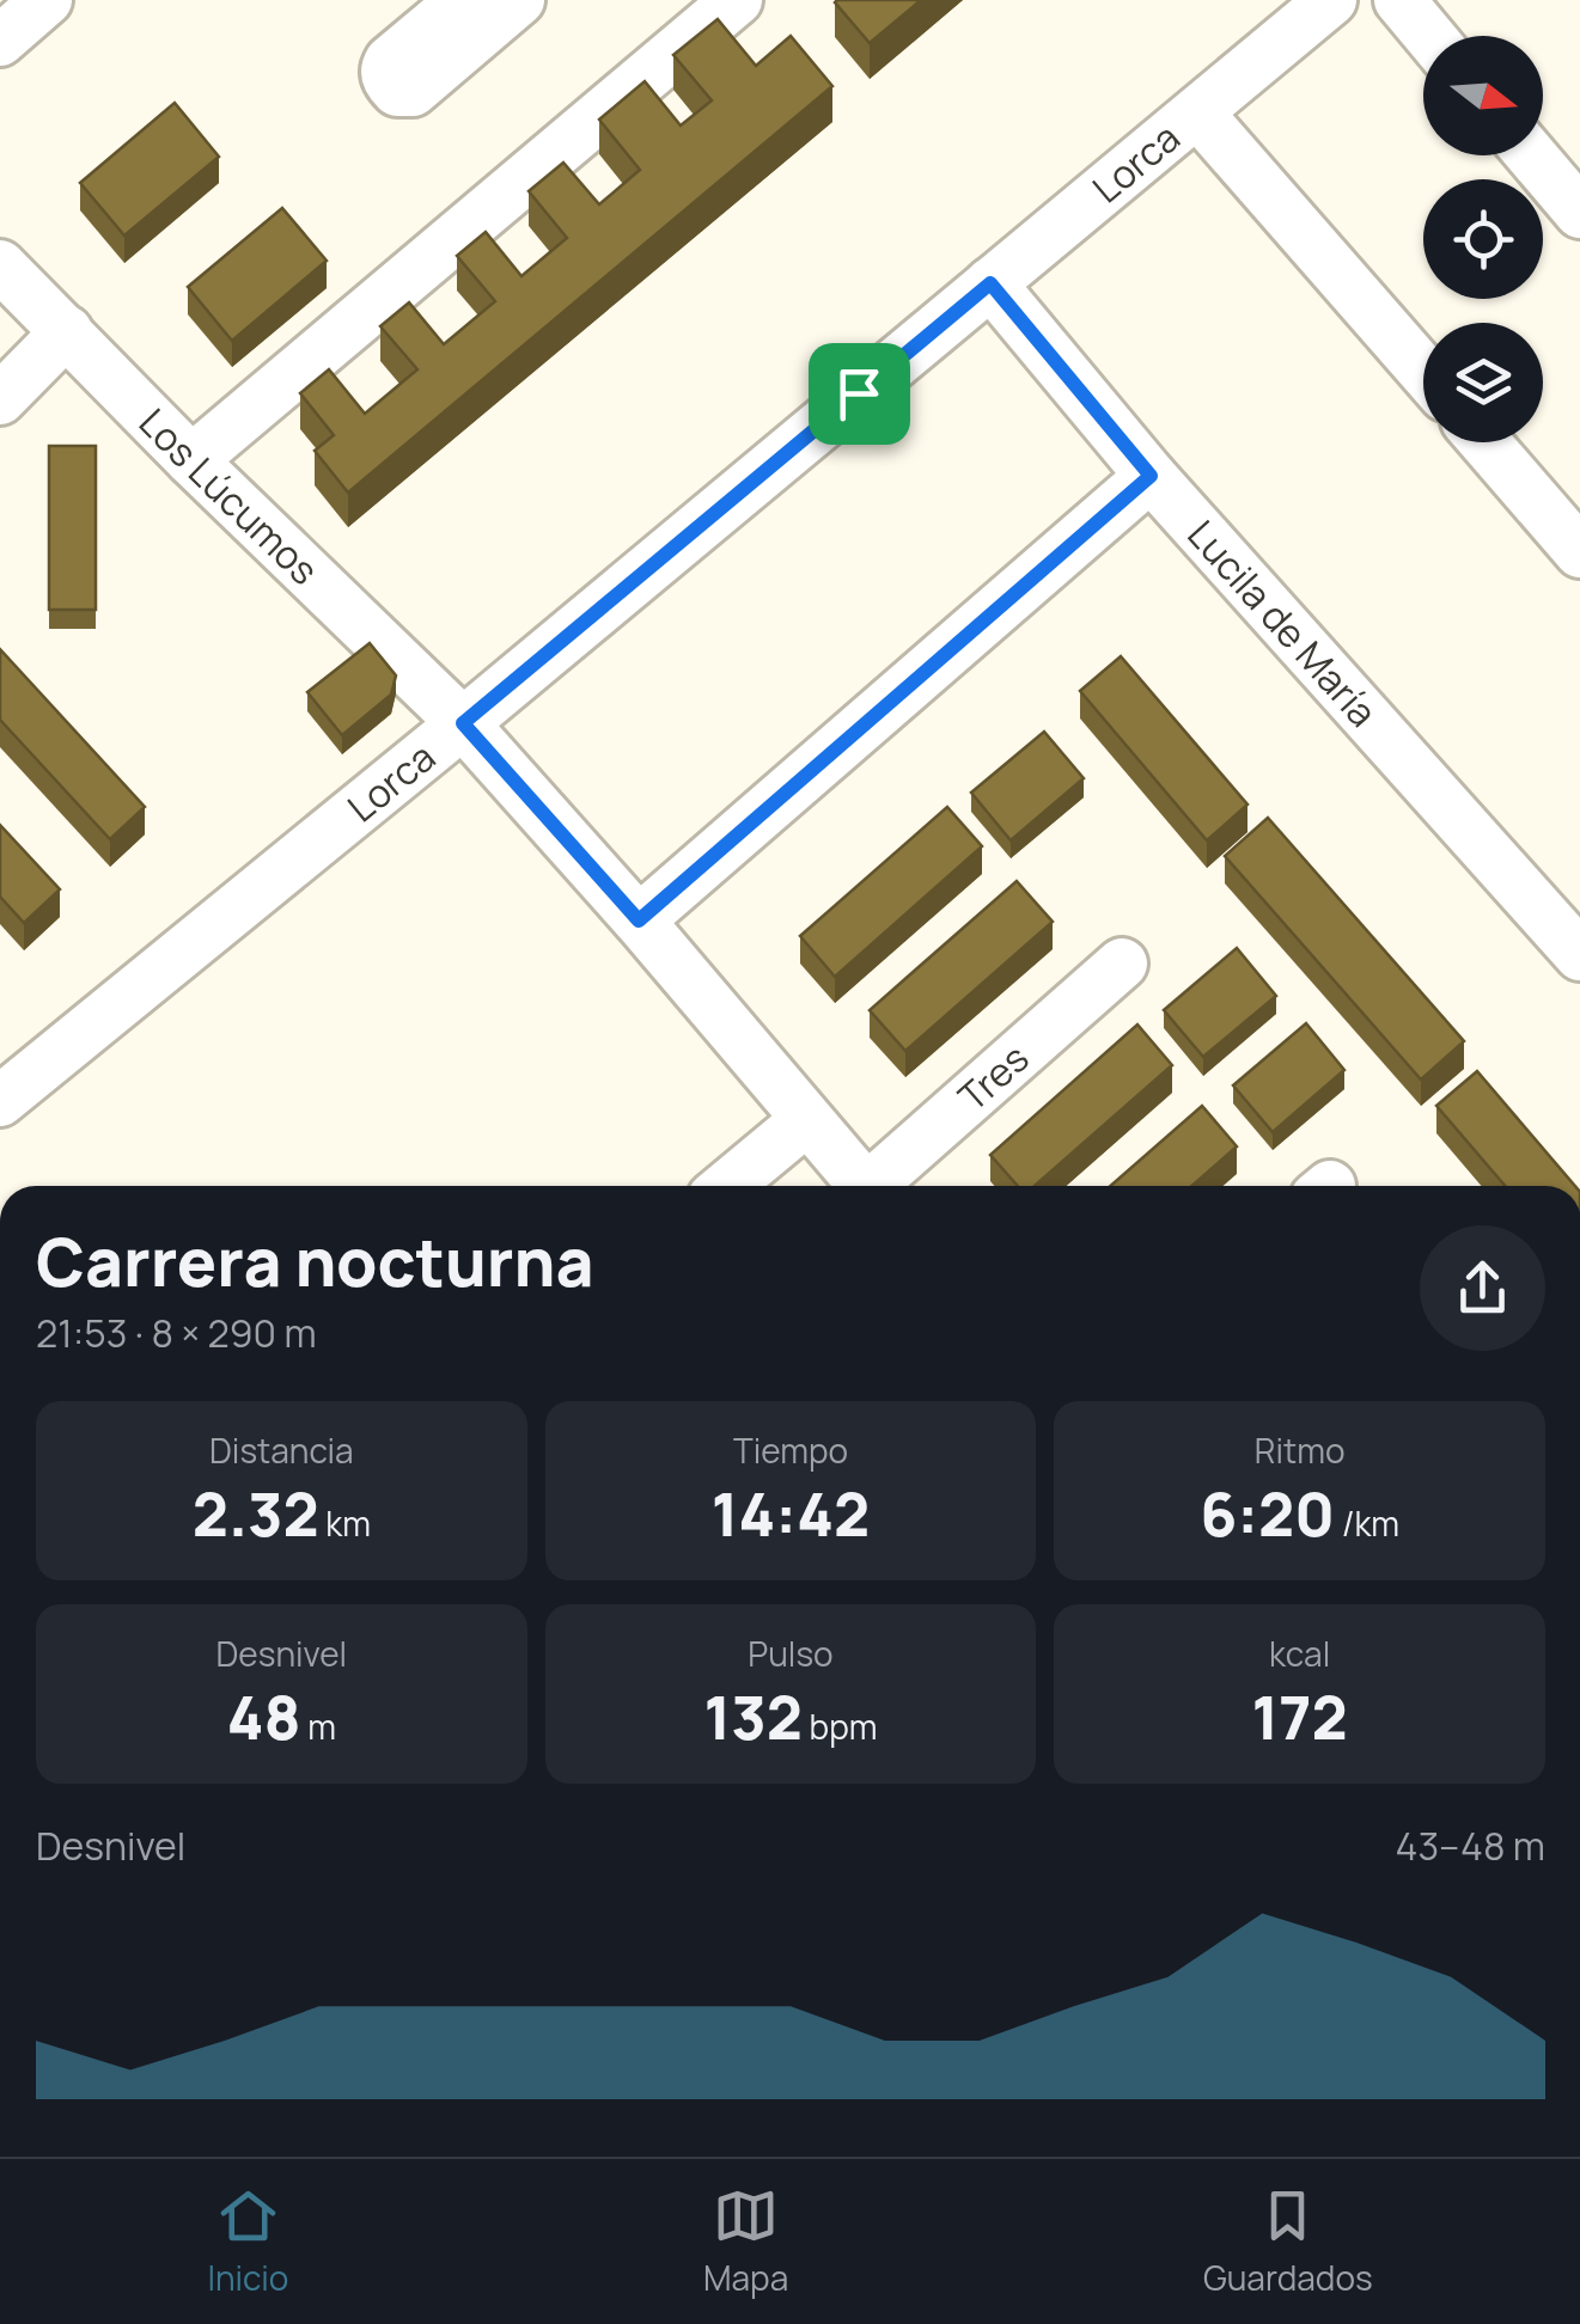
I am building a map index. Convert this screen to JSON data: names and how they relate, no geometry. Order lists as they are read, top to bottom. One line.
{"streets":{"street":["Lorca","Los Lúcumos","Lucila de María","Tres"]},"crossings":[["Lorca","Los Lúcumos"],["Lorca","Lucila de María"]],"north":"right","page":{"heading":["Carrera nocturna","21:53 · 8 × 290 m"],"stats":[["Distancia","2.32 km"],["Tiempo","14:42"],["Ritmo","6:20 /km"],["Desnivel","48 m"],["Pulso","132 bpm"],["kcal","172"]],"chart":["Desnivel","43–48 m"],"tabs":["Inicio","Mapa","Guardados"]}}
